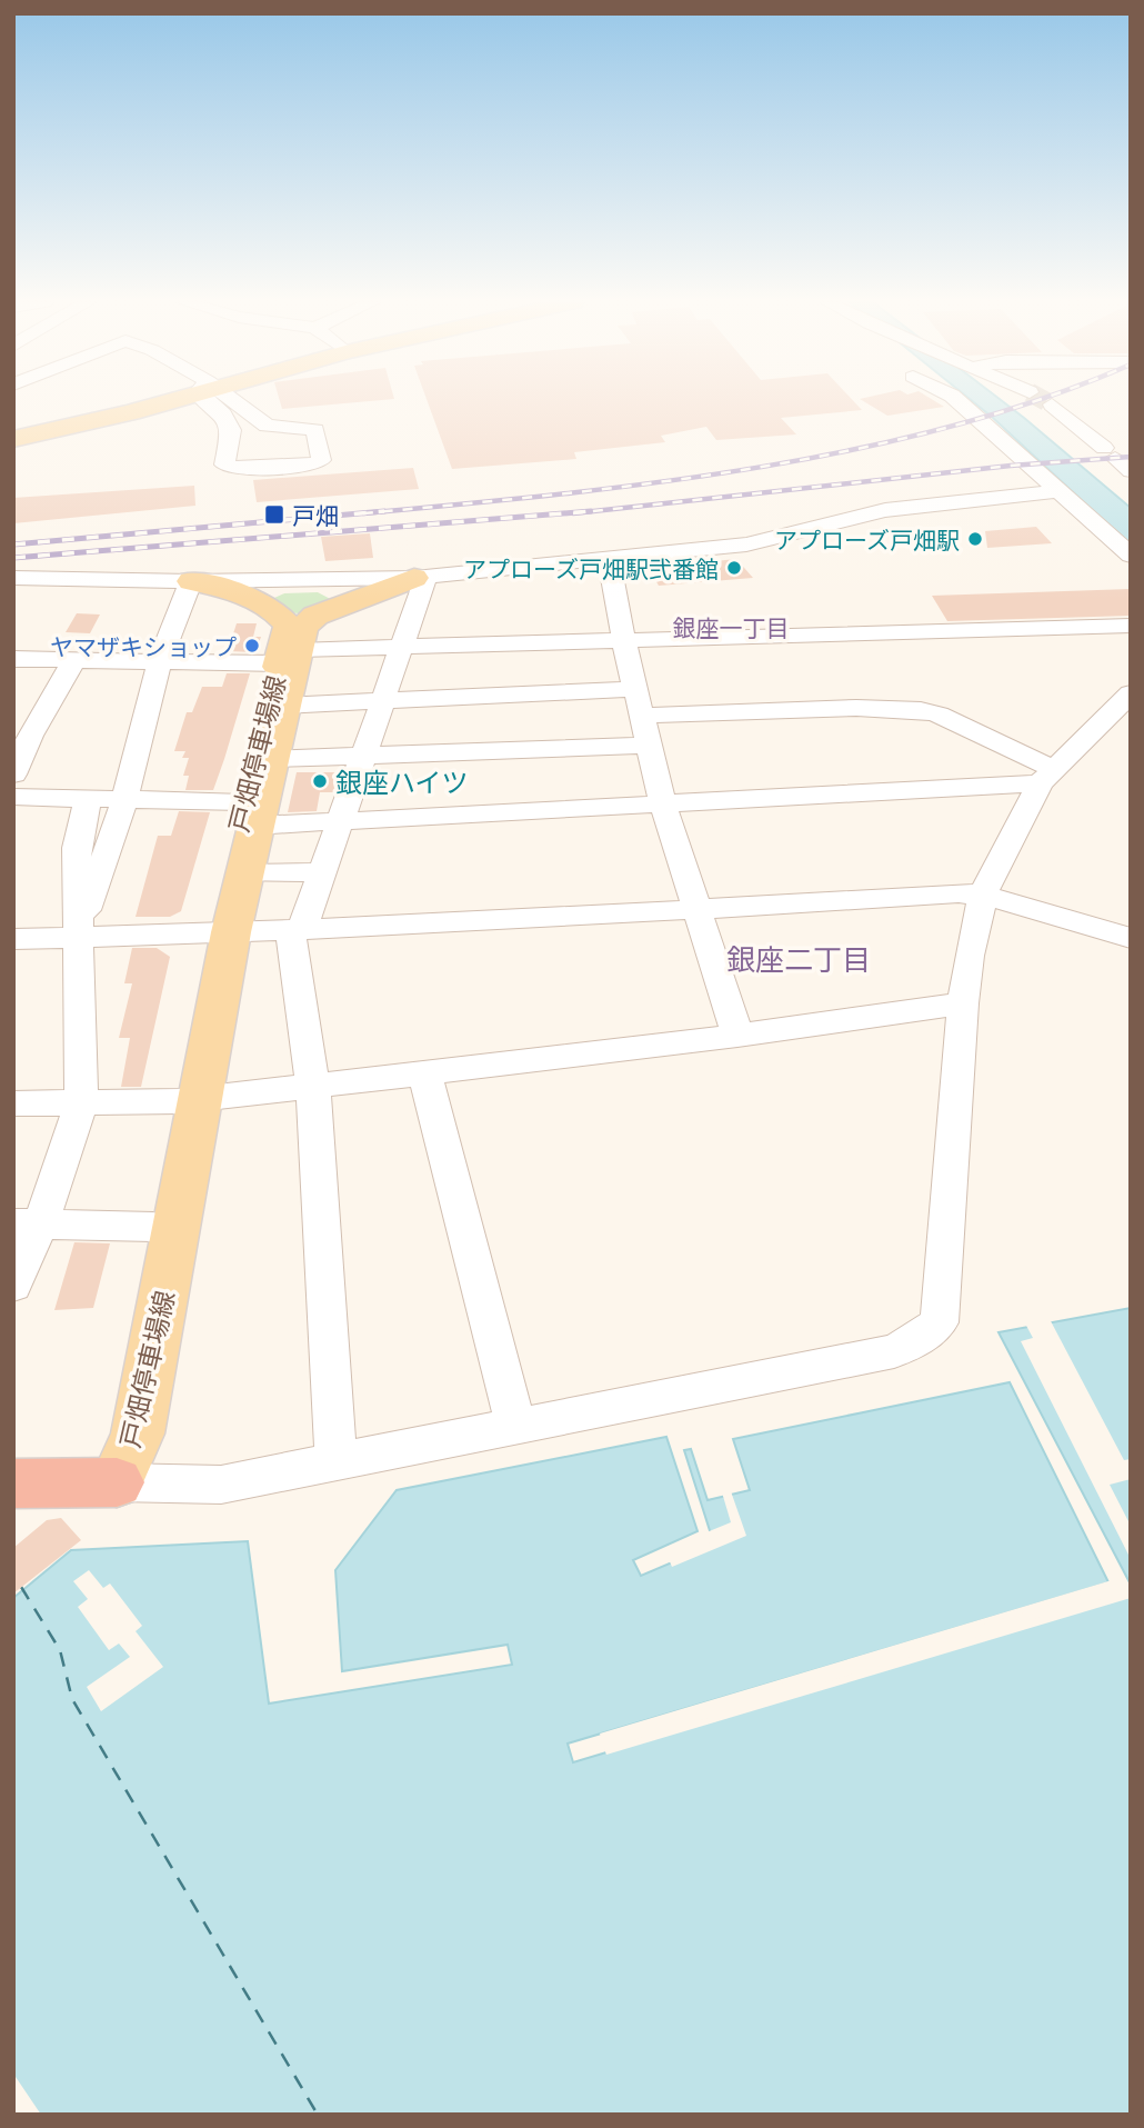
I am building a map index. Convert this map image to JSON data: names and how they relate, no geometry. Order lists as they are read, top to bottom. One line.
{"streets":{"main road":["戸畑停車場線"]},"districts":["銀座一丁目","銀座二丁目"],"places":{"transit":["戸畑"],"other":["アプローズ戸畑駅","アプローズ戸畑駅弐番館","ヤマザキショップ","銀座ハイツ"]}}
